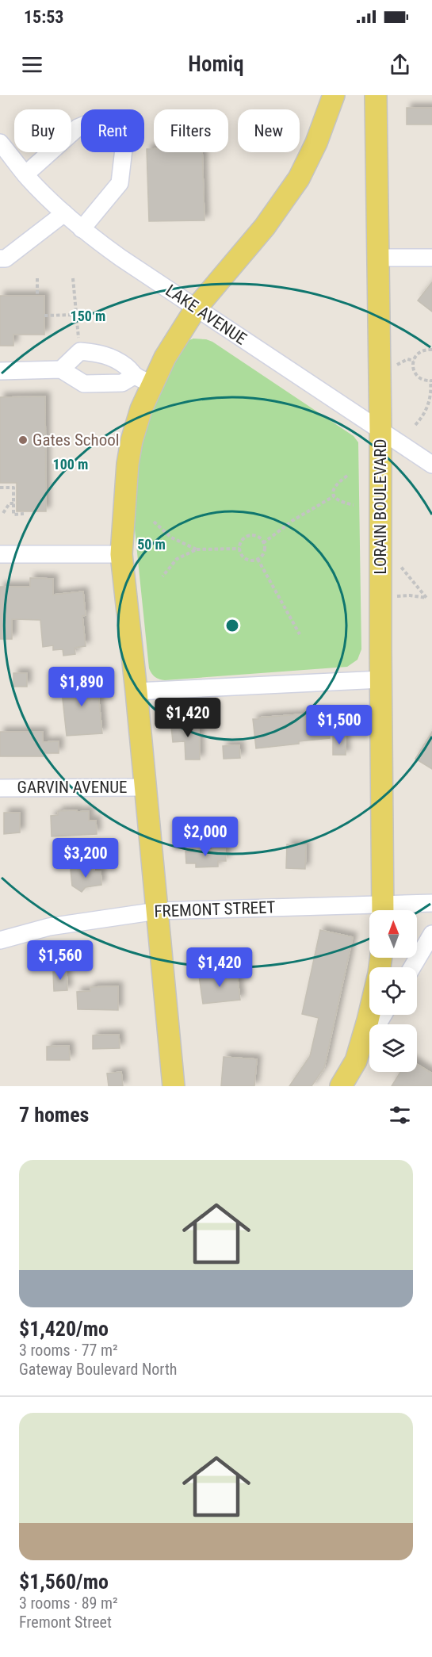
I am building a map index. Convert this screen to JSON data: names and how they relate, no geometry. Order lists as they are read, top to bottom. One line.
{"streets":{"main road":["LORAIN BOULEVARD"],"street":["LAKE AVENUE","GARVIN AVENUE","FREMONT STREET"]},"crossings":[["LAKE AVENUE","LORAIN BOULEVARD"]],"places":["Gates School"],"north":"top","page":{"status":"15:53","header":"Homiq","chip":["Buy","Rent","Filters","New"],"price":["$1,890","$1,420","$1,500","$2,000","$3,200","$1,560","$1,420"],"heading":"7 homes","list":[{"name":"$1,420/mo","note":"3 rooms · 77 m² · Gateway Boulevard North"},{"name":"$1,560/mo","note":"3 rooms · 89 m² · Fremont Street"}]},"rings":["150 m","100 m","50 m"]}
